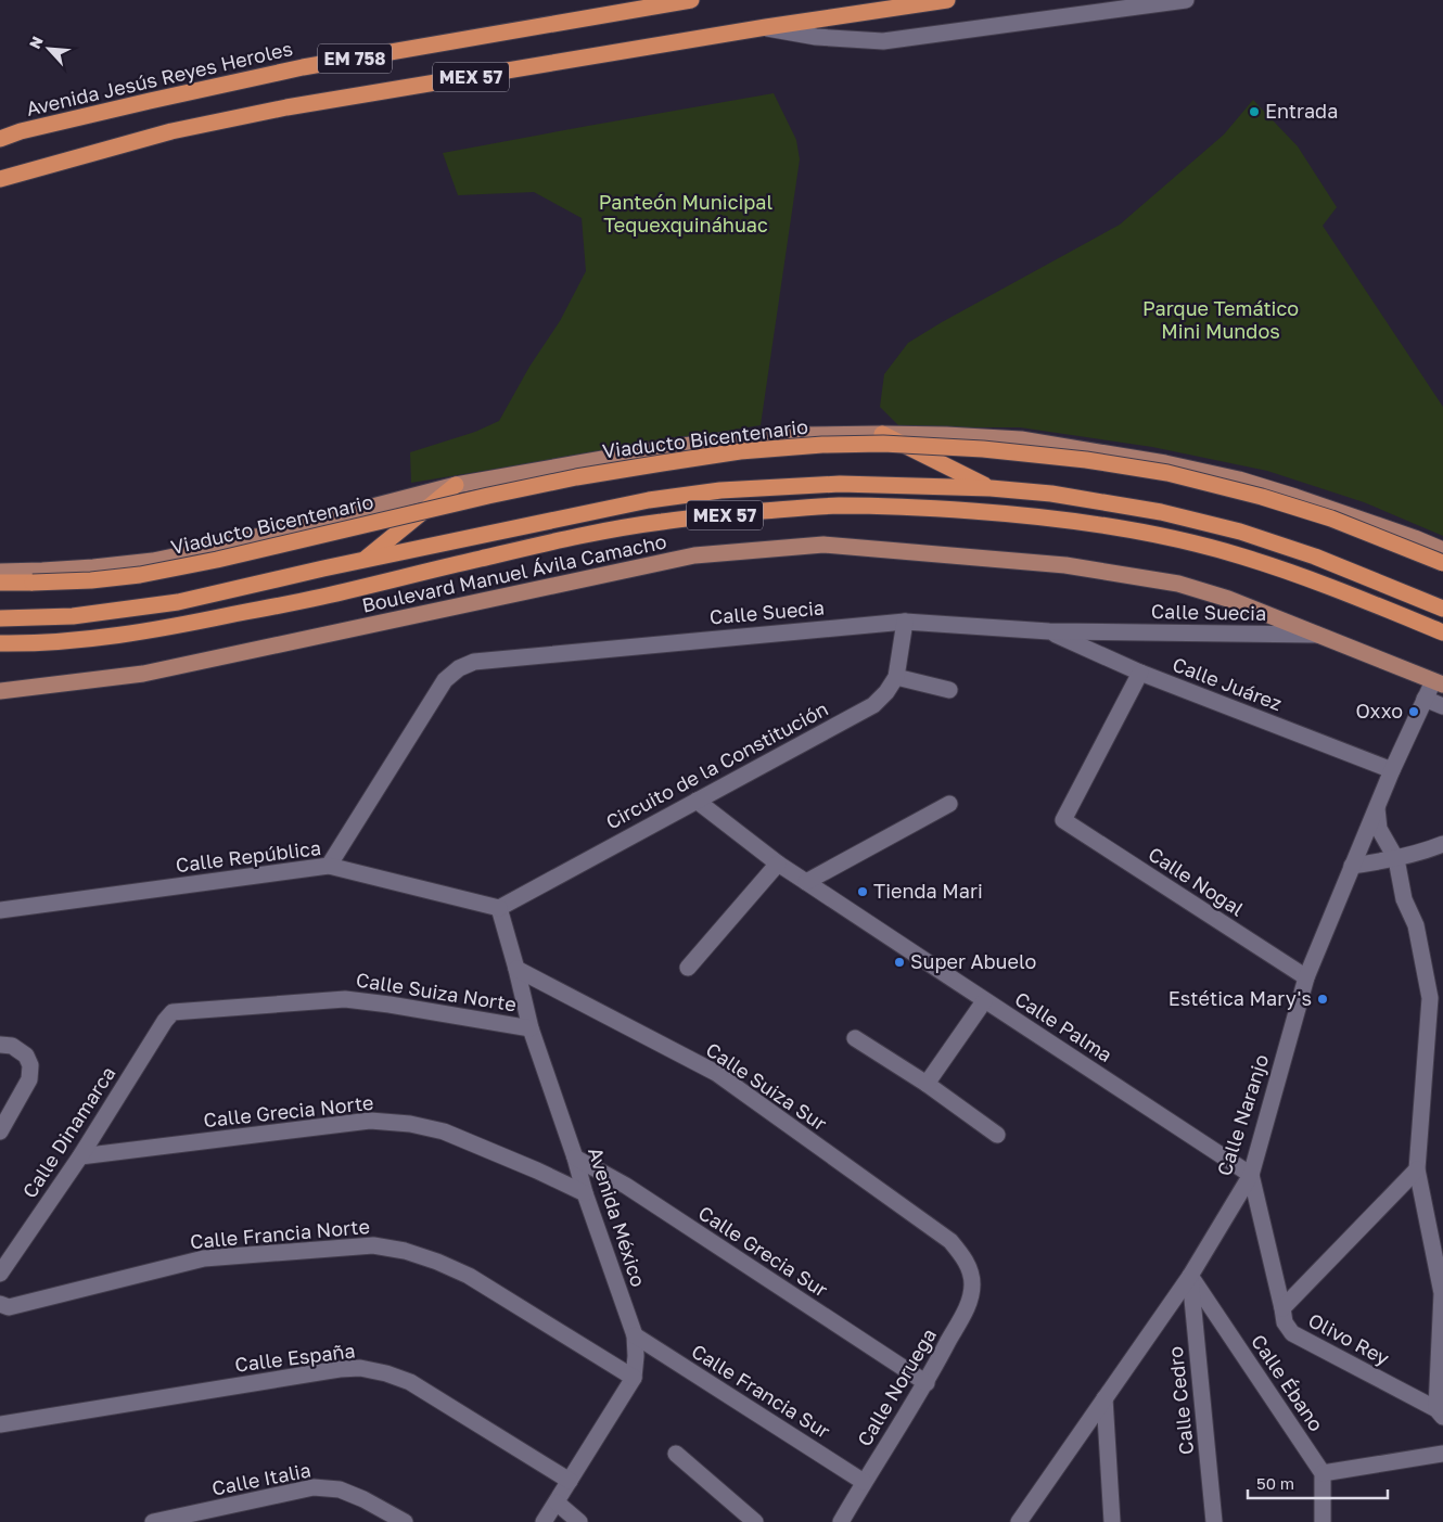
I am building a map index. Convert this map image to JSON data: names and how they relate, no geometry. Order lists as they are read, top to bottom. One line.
{"streets":{"highway":["EM 758","MEX 57","Avenida Jesús Reyes Heroles","Viaducto Bicentenario","Boulevard Manuel Ávila Camacho"],"street":["Calle Suecia","Calle Juárez","Circuito de la Constitución","Calle República","Calle Nogal","Calle Suiza Norte","Calle Palma","Calle Suiza Sur","Calle Grecia Norte","Calle Naranjo","Calle Dinamarca","Avenida México","Calle Francia Norte","Calle Grecia Sur","Olivo Rey","Calle España","Calle Ébano","Calle Noruega","Calle Francia Sur","Calle Cedro","Calle Italia"]},"crossings":[["Boulevard Manuel Ávila Camacho","Calle Suecia"],["Boulevard Manuel Ávila Camacho","Calle Naranjo"],["Calle Suecia","Calle Juárez"],["Calle Suecia","Circuito de la Constitución"],["Calle Suecia","Calle República"],["Calle Juárez","Calle Nogal"],["Calle Juárez","Calle Naranjo"],["Circuito de la Constitución","Calle República"],["Circuito de la Constitución","Calle Palma"],["Circuito de la Constitución","Avenida México"],["Calle República","Avenida México"],["Calle Nogal","Calle Naranjo"],["Calle Suiza Norte","Calle Dinamarca"],["Calle Suiza Norte","Avenida México"],["Calle Palma","Calle Naranjo"],["Calle Palma","Olivo Rey"],["Calle Suiza Sur","Avenida México"],["Calle Suiza Sur","Calle Noruega"],["Calle Grecia Norte","Calle Dinamarca"],["Calle Grecia Norte","Avenida México"],["Calle Naranjo","Olivo Rey"],["Calle Naranjo","Calle Ébano"],["Calle Naranjo","Calle Cedro"],["Avenida México","Calle Francia Norte"],["Avenida México","Calle Grecia Sur"],["Avenida México","Calle España"],["Avenida México","Calle Francia Sur"],["Calle Grecia Sur","Calle Noruega"],["Calle Ébano","Calle Cedro"],["Calle Noruega","Calle Francia Sur"]],"parks":["Panteón Municipal Tequexquináhuac","Parque Temático Mini Mundos"],"places":["Entrada","Oxxo","Tienda Mari","Super Abuelo","Estética Mary's"],"scale_bar":"50 m","north":"top left"}
